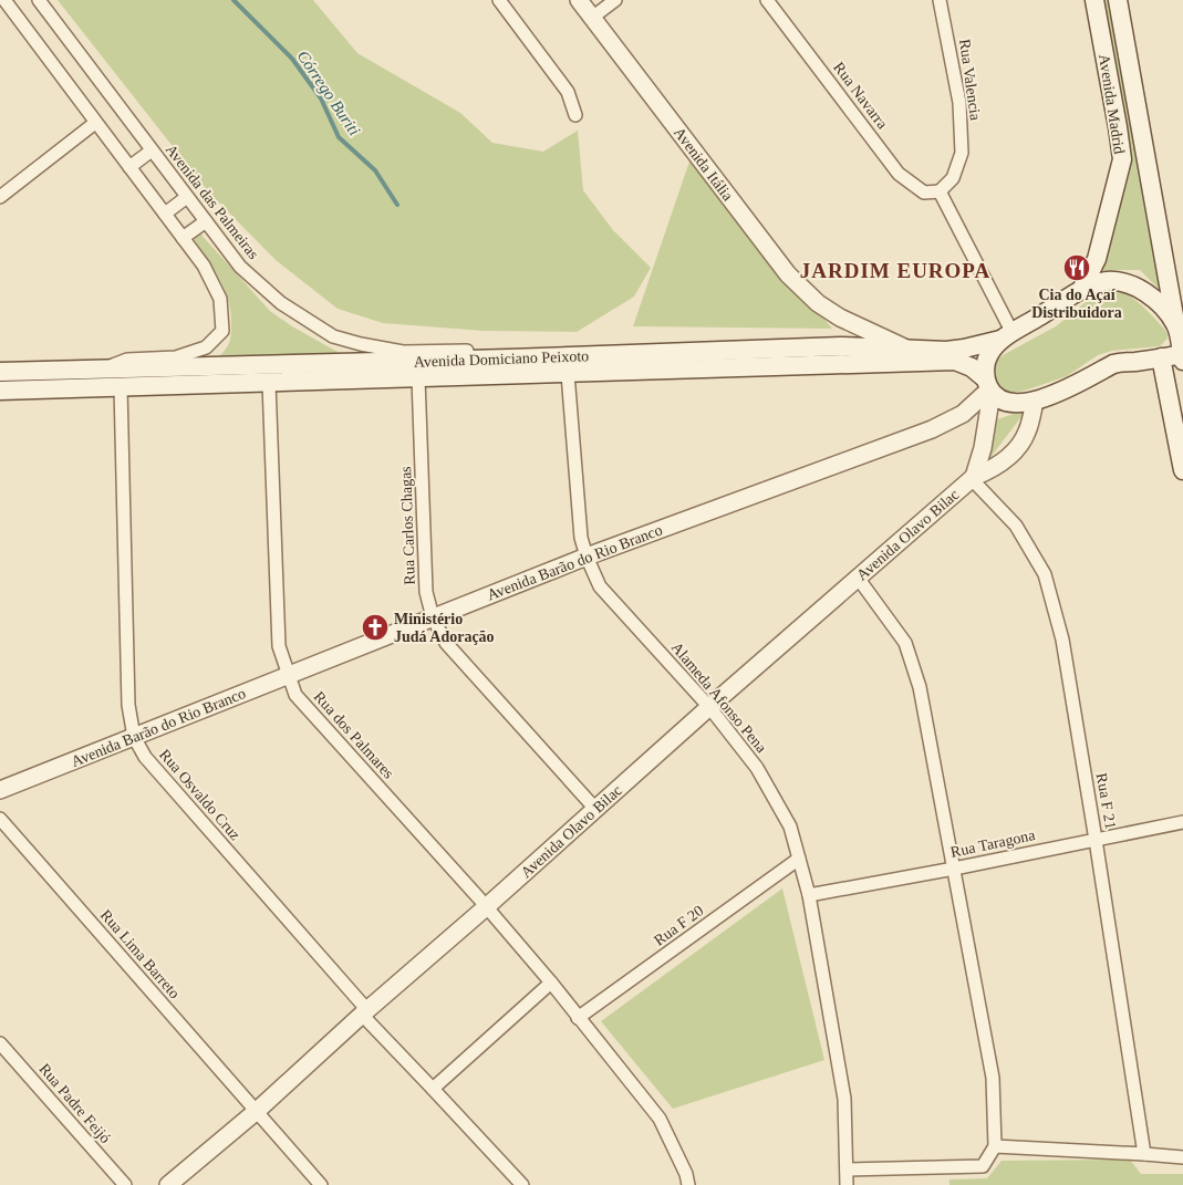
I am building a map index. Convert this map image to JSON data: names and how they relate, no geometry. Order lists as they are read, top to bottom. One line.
{"streets":{"main road":["Avenida Madrid","Avenida Domiciano Peixoto"],"street":["Rua Valencia","Rua Navarra","Avenida Itália","Avenida das Palmeiras","Rua Carlos Chagas","Avenida Olavo Bilac","Avenida Barão do Rio Branco","Alameda Afonso Pena","Rua dos Palmares","Rua Osvaldo Cruz","Rua F 21","Rua Taragona","Rua F 20","Rua Lima Barreto","Rua Padre Feijó"]},"crossings":[["Rua Valencia","Rua Navarra"],["Avenida Itália","Avenida Domiciano Peixoto"],["Avenida das Palmeiras","Avenida Domiciano Peixoto"],["Avenida Domiciano Peixoto","Rua Carlos Chagas"],["Avenida Domiciano Peixoto","Avenida Olavo Bilac"],["Avenida Domiciano Peixoto","Avenida Barão do Rio Branco"],["Avenida Domiciano Peixoto","Alameda Afonso Pena"],["Avenida Domiciano Peixoto","Rua dos Palmares"],["Avenida Domiciano Peixoto","Rua Osvaldo Cruz"],["Rua Carlos Chagas","Avenida Olavo Bilac"],["Rua Carlos Chagas","Avenida Barão do Rio Branco"],["Avenida Olavo Bilac","Alameda Afonso Pena"],["Avenida Olavo Bilac","Rua dos Palmares"],["Avenida Olavo Bilac","Rua Osvaldo Cruz"],["Avenida Olavo Bilac","Rua F 21"],["Avenida Olavo Bilac","Rua Lima Barreto"],["Avenida Barão do Rio Branco","Alameda Afonso Pena"],["Avenida Barão do Rio Branco","Rua dos Palmares"],["Avenida Barão do Rio Branco","Rua Osvaldo Cruz"],["Alameda Afonso Pena","Rua Taragona"],["Alameda Afonso Pena","Rua F 20"],["Rua F 21","Rua Taragona"]],"districts":["JARDIM EUROPA"],"water":["Córrego Buriti"],"places":{"restaurant":["Cia do Açaí Distribuidora"],"church":["Ministério Judá Adoração"]}}
